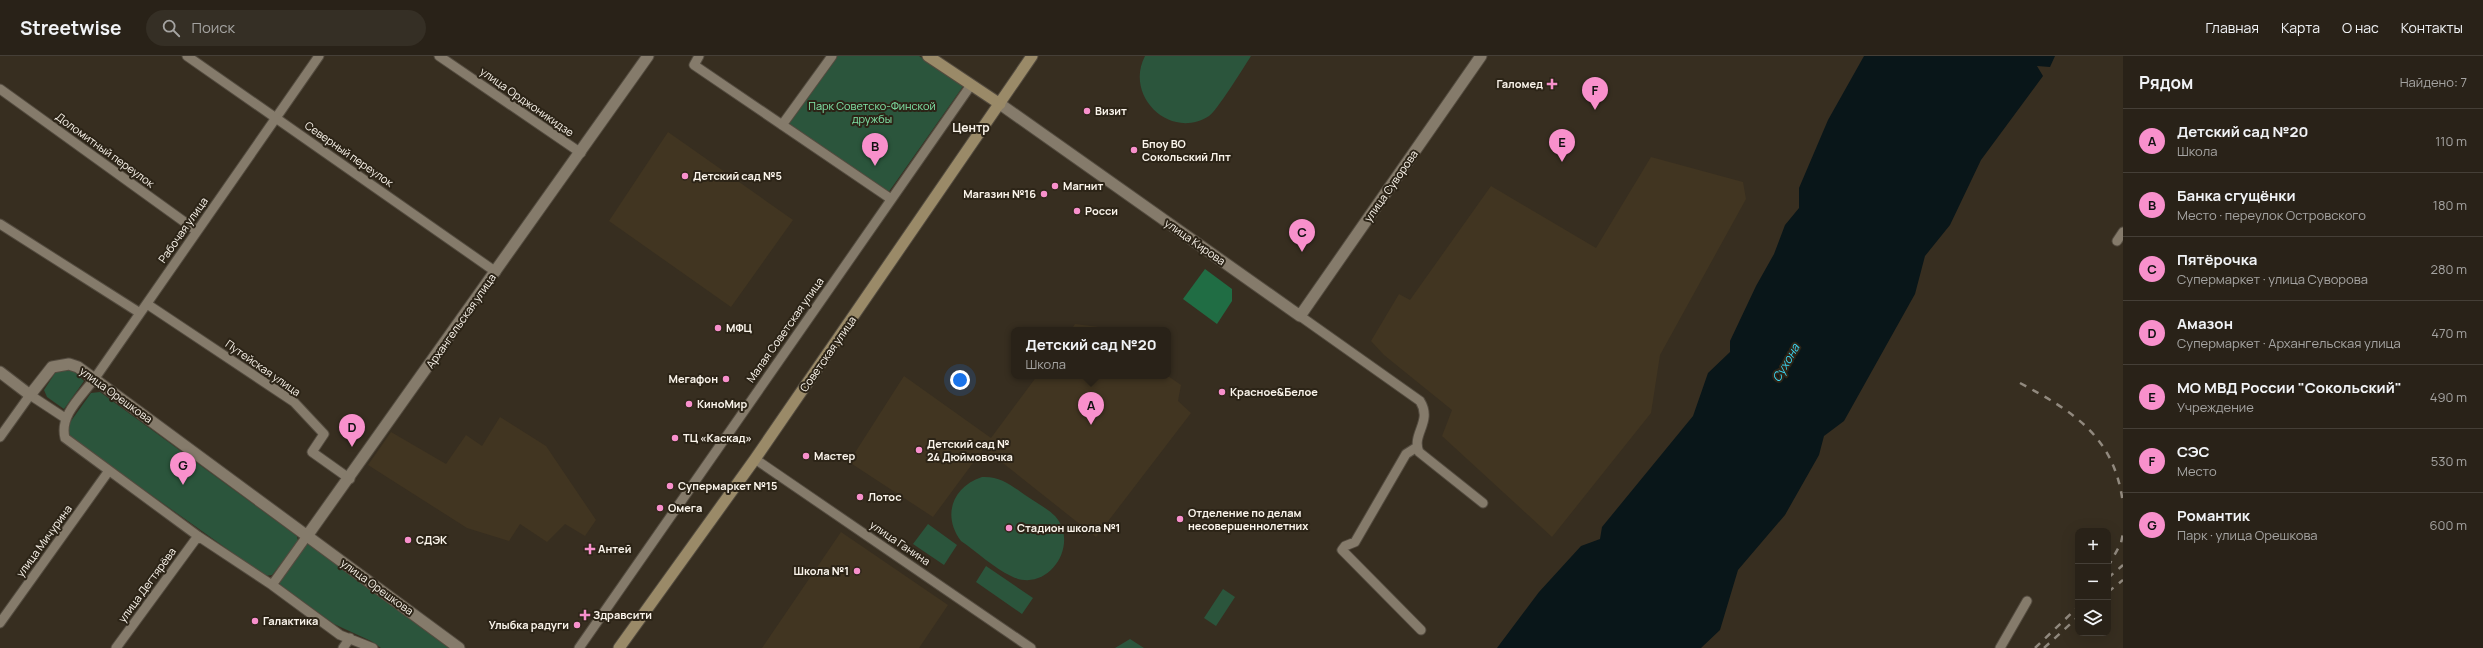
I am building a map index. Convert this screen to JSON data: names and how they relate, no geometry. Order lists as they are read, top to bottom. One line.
{"streets":{"main road":["улица Кирова","Советская улица"],"street":["улица Орджоникидзе","Доломитный переулок","Северный переулок","улица Суворова","Рабочая улица","Архангельская улица","Малая Советская улица","Путейская улица","улица Орешкова","улица Мичурина","улица Ганина","улица Дегтярёва"]},"crossings":[["улица Орджоникидзе","Архангельская улица"],["Доломитный переулок","Рабочая улица"],["Северный переулок","Рабочая улица"],["Северный переулок","Архангельская улица"],["улица Суворова","улица Кирова"],["Рабочая улица","Путейская улица"],["Рабочая улица","улица Орешкова"],["улица Кирова","Малая Советская улица"],["улица Кирова","Советская улица"],["Архангельская улица","Путейская улица"],["Архангельская улица","улица Орешкова"],["Советская улица","улица Ганина"]],"districts":["Центр"],"water":["Сухона"],"parks":["Парк Советско-Финской дружбы"],"places":{"health":["Галомед","Антей","Здравсити"],"other":["Визит","Бпоу ВО Сокольский Лпт","Детский сад №5","Магнит","Магазин №16","Росси","МФЦ","Мегафон","Красное&Белое","КиноМир","ТЦ «Каскад»","Детский сад № 24 Дюймовочка","Мастер","Супермаркет №15","Лотос","Омега","Отделение по делам несовершеннолетних","Стадион школа №1","СДЭК","Школа №1","Галактика","Улыбка радуги"]},"page":{"header":"Streetwise","search":"Поиск","nav":["Главная","Карта","О нас","Контакты"],"heading":["Рядом","Найдено: 7"],"pins":["F","E","B","C","A","D","G"],"list":[{"mark":"A","name":"Детский сад №20","note":"Школа","value":"110 m"},{"mark":"B","name":"Банка сгущёнки","note":"Место · переулок Островского","value":"180 m"},{"mark":"C","name":"Пятёрочка","note":"Супермаркет · улица Суворова","value":"280 m"},{"mark":"D","name":"Амазон","note":"Супермаркет · Архангельская улица","value":"470 m"},{"mark":"E","name":"МО МВД России \"Сокольский\"","note":"Учреждение","value":"490 m"},{"mark":"F","name":"СЭС","note":"Место","value":"530 m"},{"mark":"G","name":"Романтик","note":"Парк · улица Орешкова","value":"600 m"}],"popup":["Детский сад №20","Школа"],"map_buttons":["+","−"]}}
